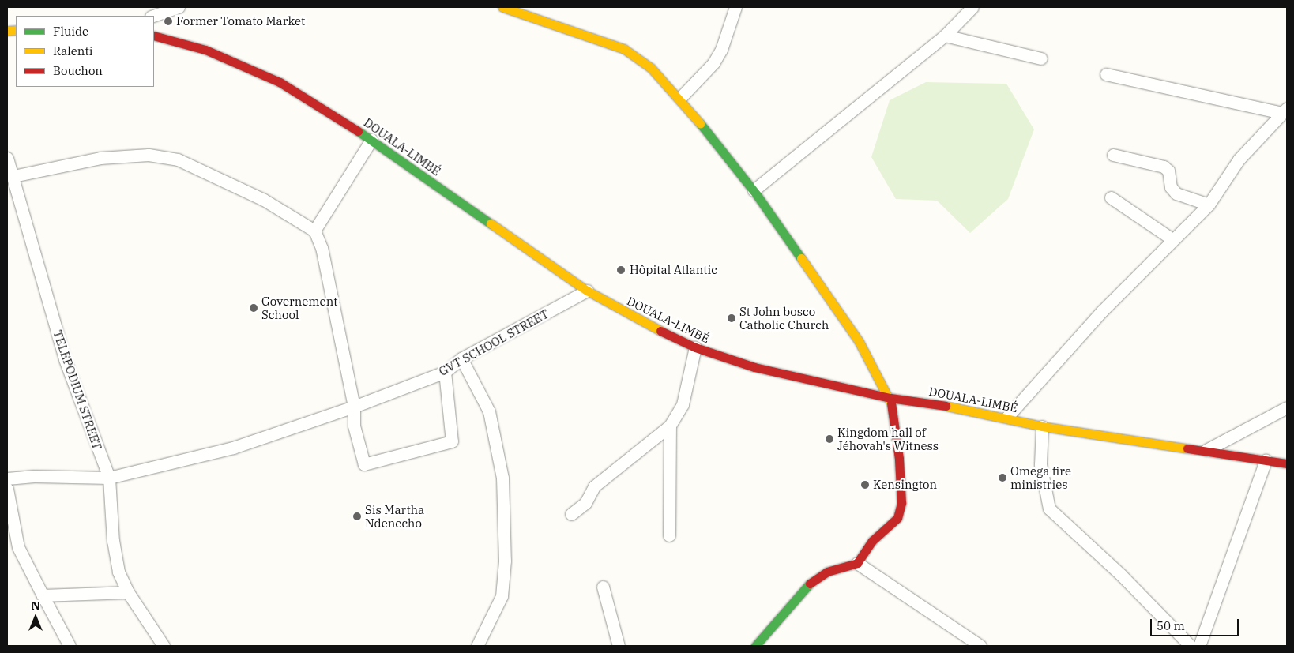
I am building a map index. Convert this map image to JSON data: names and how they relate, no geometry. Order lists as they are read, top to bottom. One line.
{"streets":{"main road":["DOUALA-LIMBÉ"],"street":["GVT SCHOOL STREET","TELEPODIUM STREET"]},"crossings":[["DOUALA-LIMBÉ","GVT SCHOOL STREET"],["GVT SCHOOL STREET","TELEPODIUM STREET"]],"places":["Former Tomato Market","Hôpital Atlantic","Governement School","St John bosco Catholic Church","Kingdom hall of Jéhovah's Witness","Omega fire ministries","Kensington","Sis Martha Ndenecho"],"legend":["Fluide","Ralenti","Bouchon"],"scale_bar":"50 m","north":"top"}
